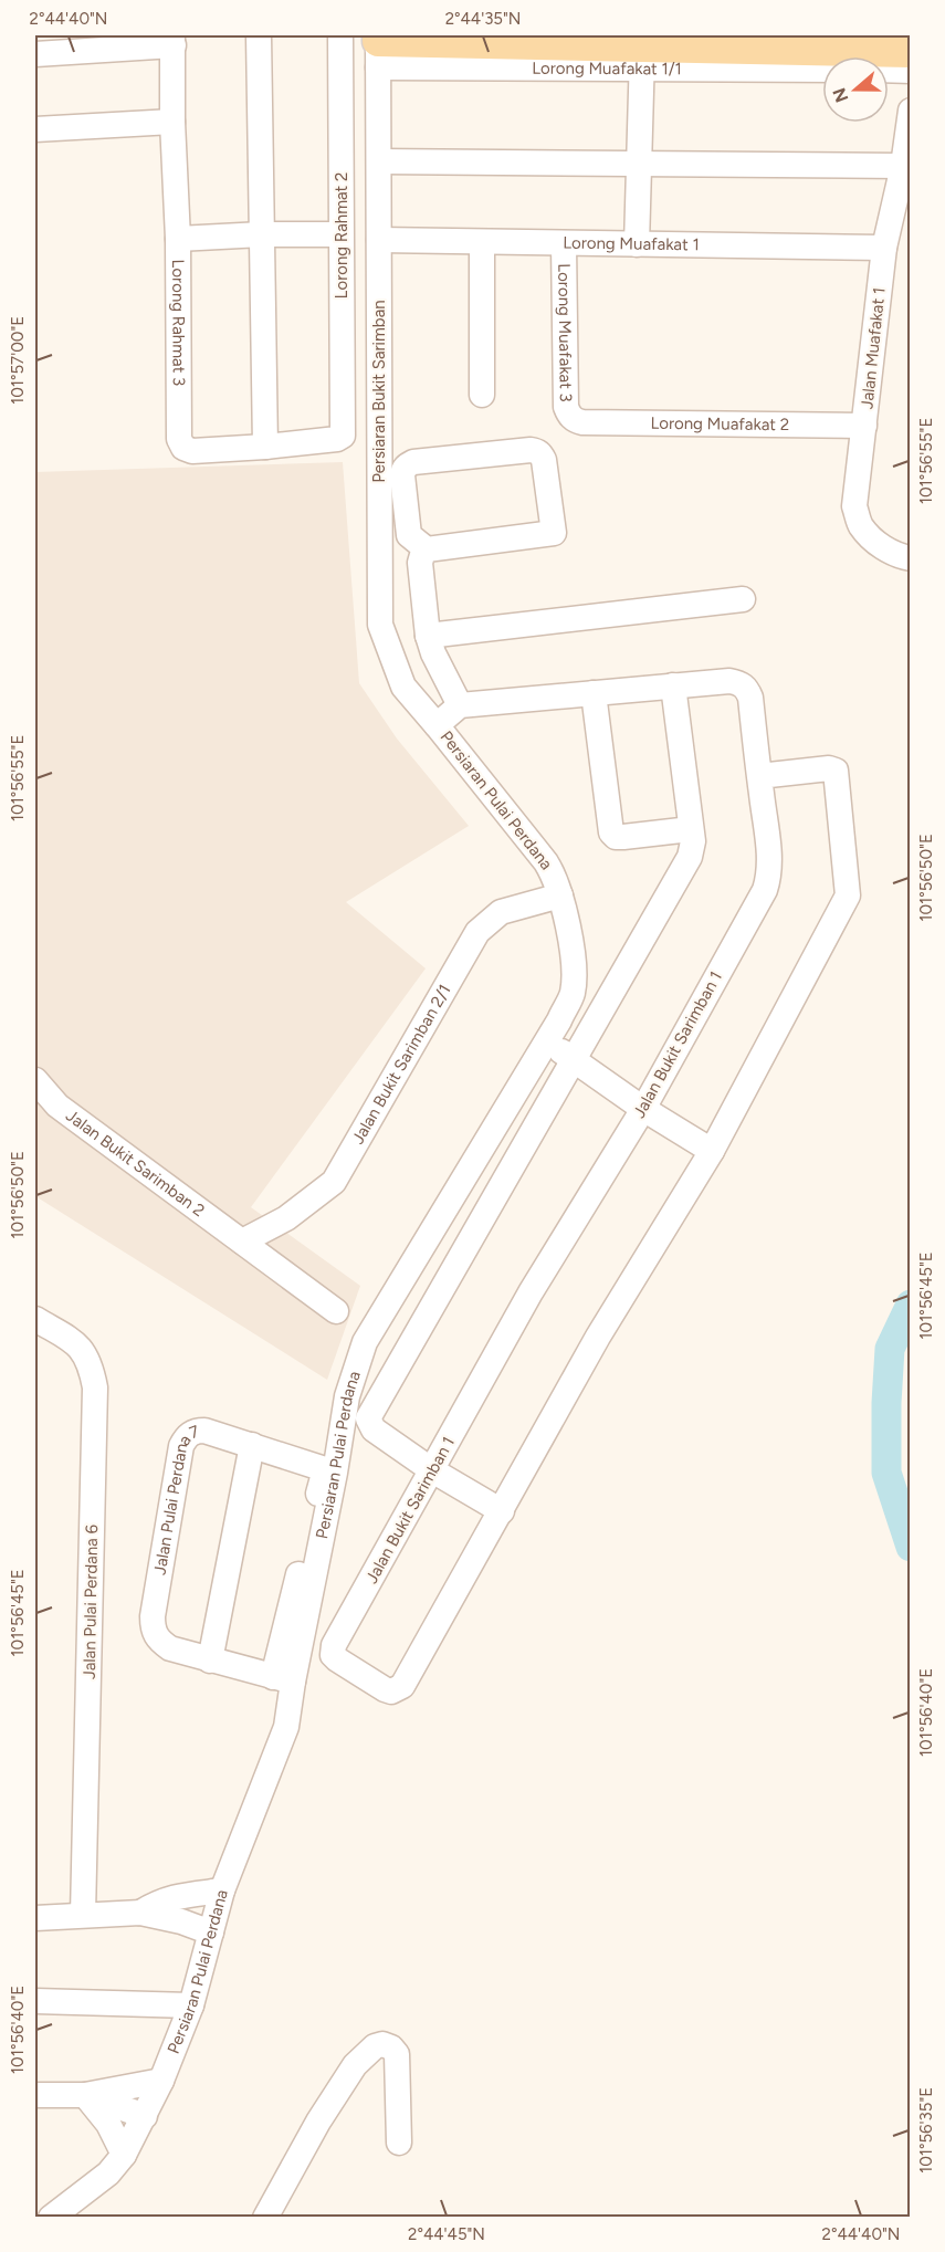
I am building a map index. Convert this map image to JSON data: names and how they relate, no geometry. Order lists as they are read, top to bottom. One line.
{"streets":{"street":["Lorong Muafakat 1/1","Lorong Rahmat 2","Lorong Muafakat 1","Lorong Rahmat 3","Lorong Muafakat 3","Jalan Muafakat 1","Persiaran Bukit Sarimban","Lorong Muafakat 2","Persiaran Pulai Perdana","Jalan Bukit Sarimban 1","Jalan Bukit Sarimban 2/1","Jalan Bukit Sarimban 2","Jalan Pulai Perdana 7","Jalan Pulai Perdana 6"]},"crossings":[["Lorong Muafakat 1/1","Persiaran Bukit Sarimban"],["Lorong Rahmat 2","Lorong Rahmat 3"],["Lorong Muafakat 1","Lorong Muafakat 3"],["Lorong Muafakat 1","Jalan Muafakat 1"],["Lorong Muafakat 1","Persiaran Bukit Sarimban"],["Lorong Muafakat 3","Lorong Muafakat 2"],["Jalan Muafakat 1","Lorong Muafakat 2"],["Persiaran Bukit Sarimban","Persiaran Pulai Perdana"],["Persiaran Pulai Perdana","Jalan Bukit Sarimban 2/1"],["Persiaran Pulai Perdana","Jalan Pulai Perdana 7"],["Jalan Bukit Sarimban 2/1","Jalan Bukit Sarimban 2"]],"north":"left","coordinates":["2°44'40\"N","2°44'35\"N","101°57'00\"E","101°56'55\"E","101°56'50\"E","101°56'45\"E","101°56'40\"E","101°56'35\"E","2°44'45\"N"]}
